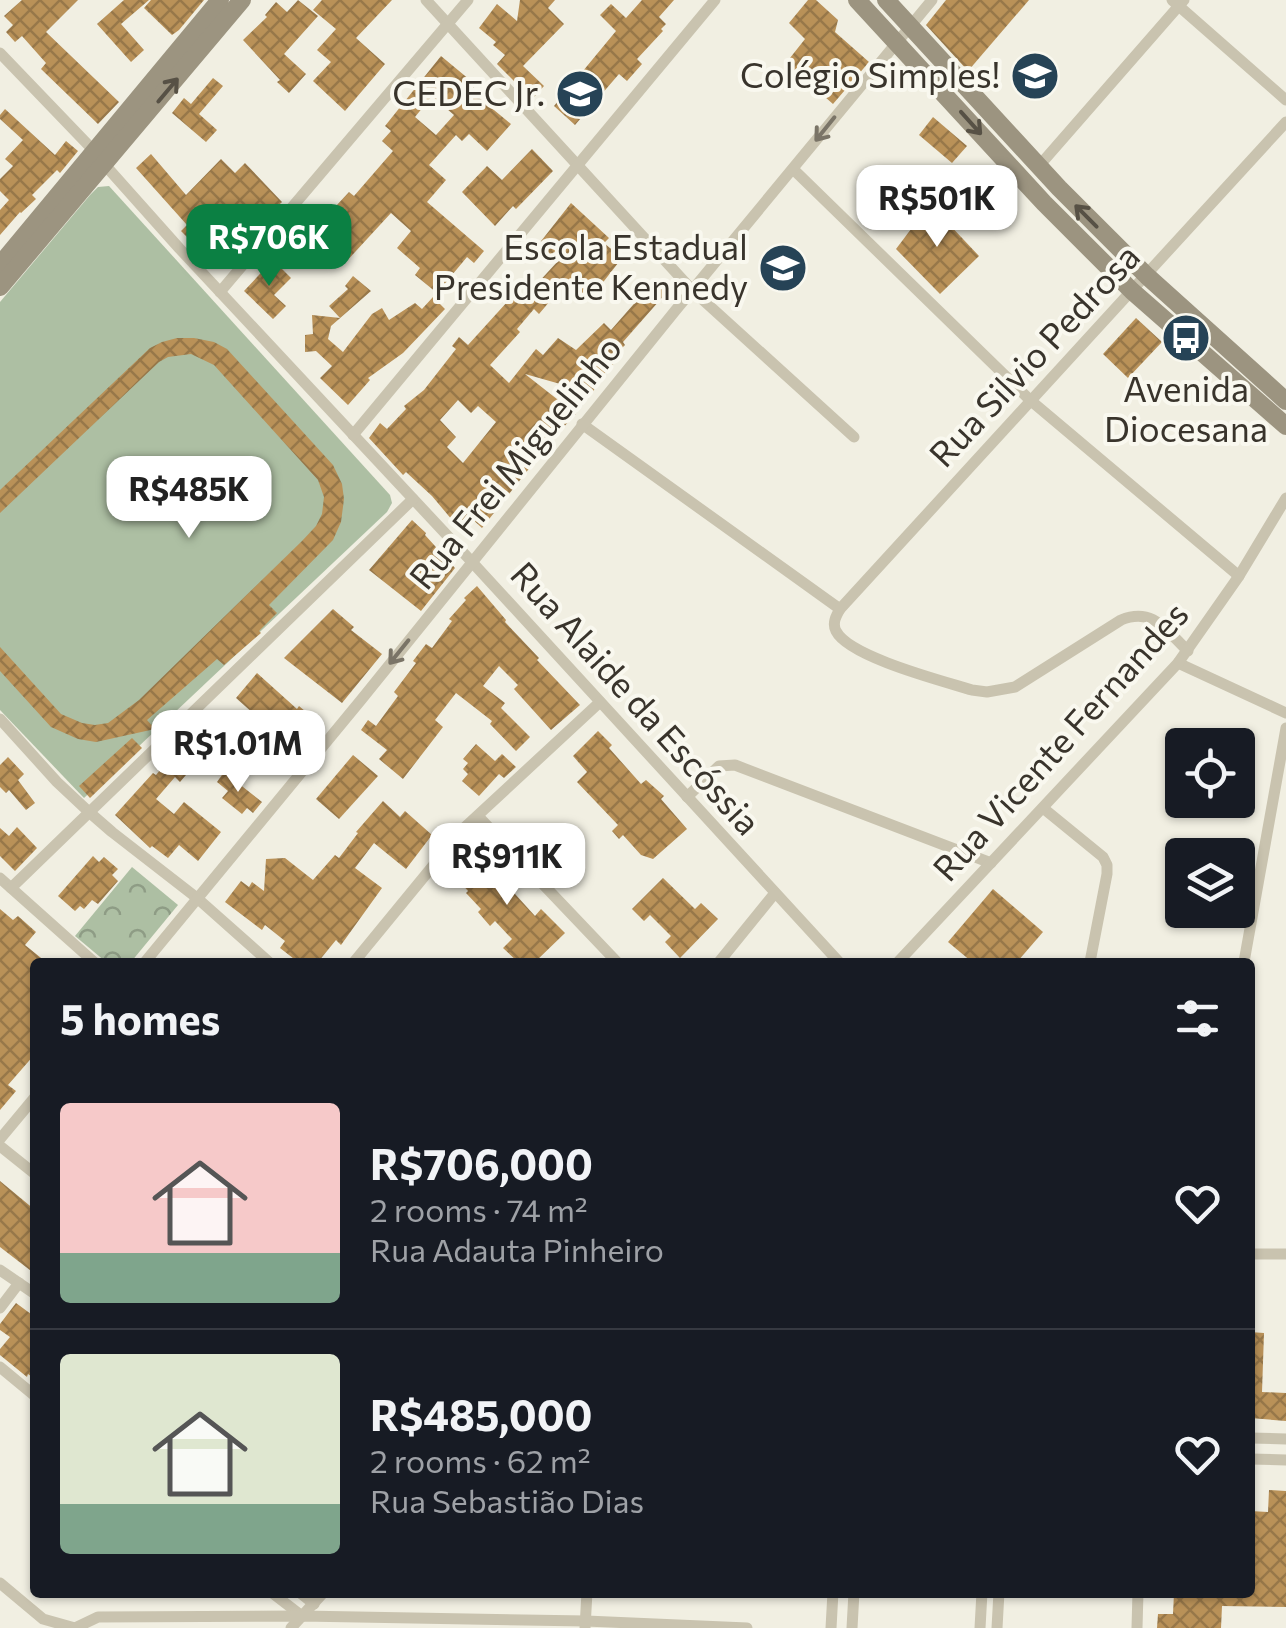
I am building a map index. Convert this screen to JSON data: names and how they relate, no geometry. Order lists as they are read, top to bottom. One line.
{"streets":{"street":["Rua Silvio Pedrosa","Rua Frei Miguelinho","Rua Alaide da Escóssia","Rua Vicente Fernandes"]},"crossings":[["Rua Frei Miguelinho","Rua Alaide da Escóssia"]],"one_way":["Rua Frei Miguelinho"],"places":{"school or university":["Colégio Simples!","CEDEC Jr.","Escola Estadual Presidente Kennedy"],"bus stop":["Avenida Diocesana"]},"page":{"price":["R$501K","R$706K","R$485K","R$1.01M","R$911K"],"heading":"5 homes","list":[{"name":"R$706,000","note":"2 rooms · 74 m² · Rua Adauta Pinheiro"},{"name":"R$485,000","note":"2 rooms · 62 m² · Rua Sebastião Dias"}]}}
